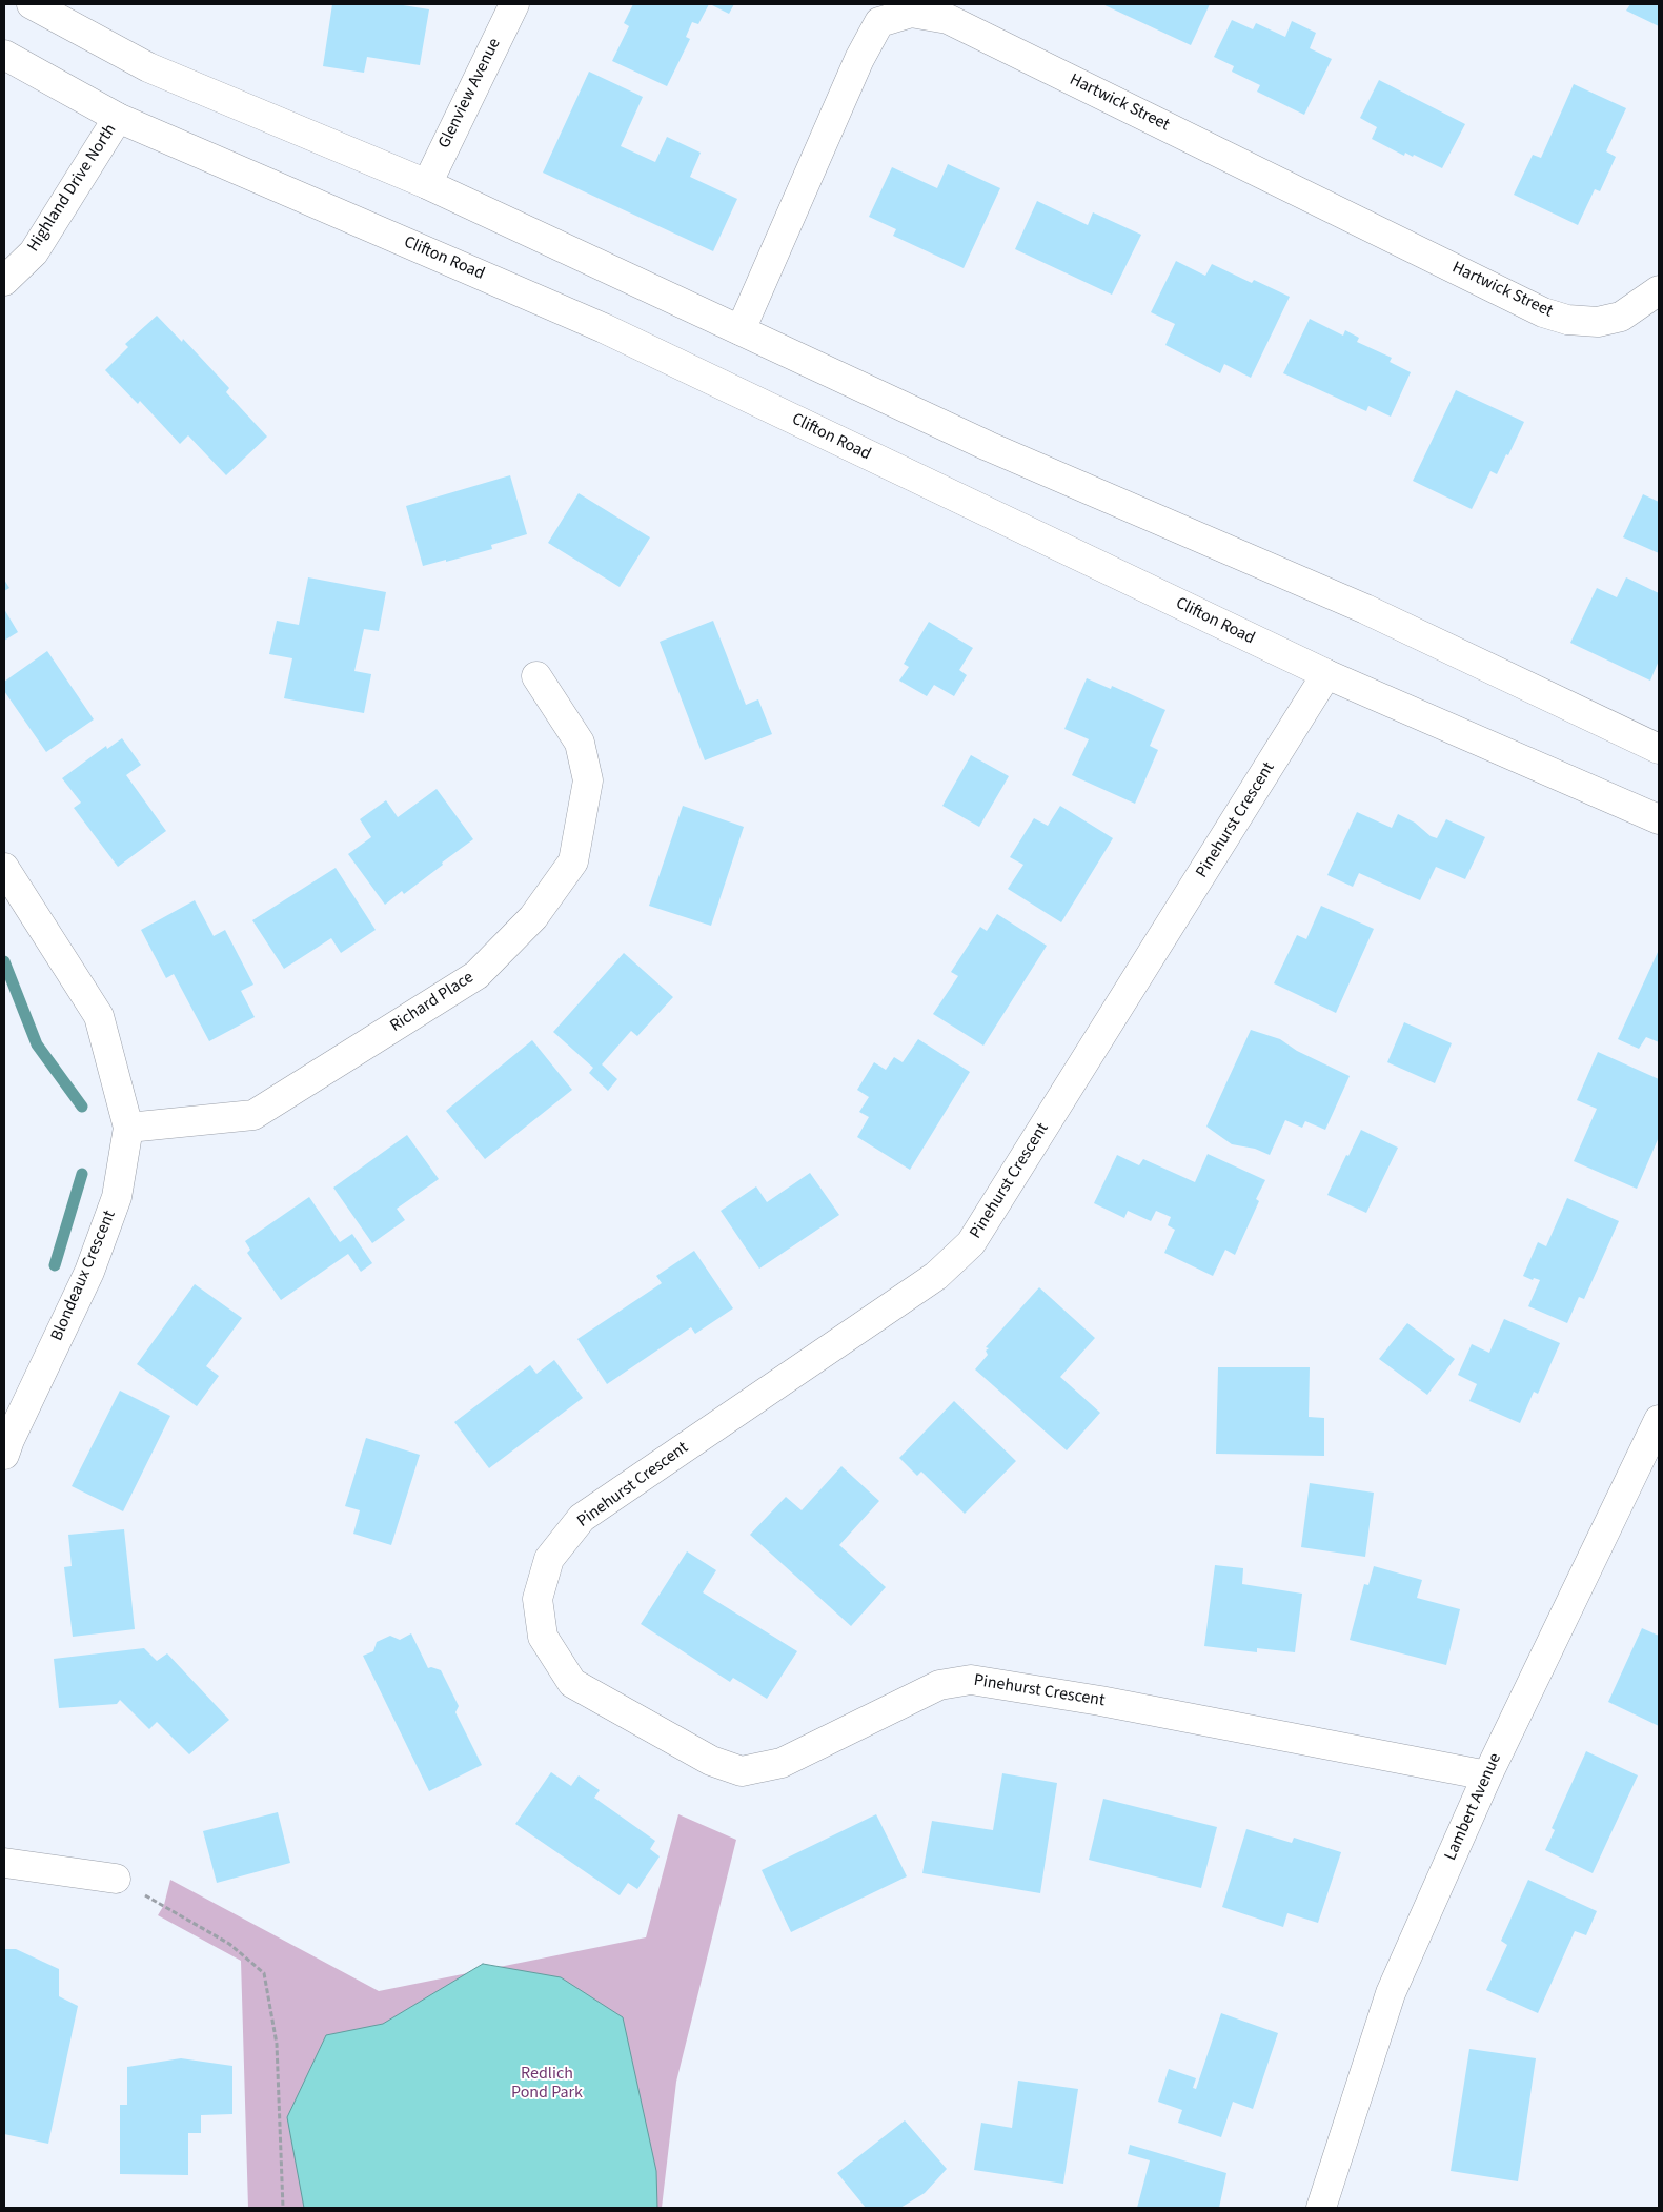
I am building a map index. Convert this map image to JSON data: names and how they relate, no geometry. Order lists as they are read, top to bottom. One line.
{"streets":{"street":["Glenview Avenue","Hartwick Street","Highland Drive North","Clifton Road","Pinehurst Crescent","Richard Place","Blondeaux Crescent","Lambert Avenue"]},"crossings":[["Highland Drive North","Clifton Road"],["Clifton Road","Pinehurst Crescent"],["Pinehurst Crescent","Lambert Avenue"],["Richard Place","Blondeaux Crescent"]],"parks":["Redlich Pond Park"]}
